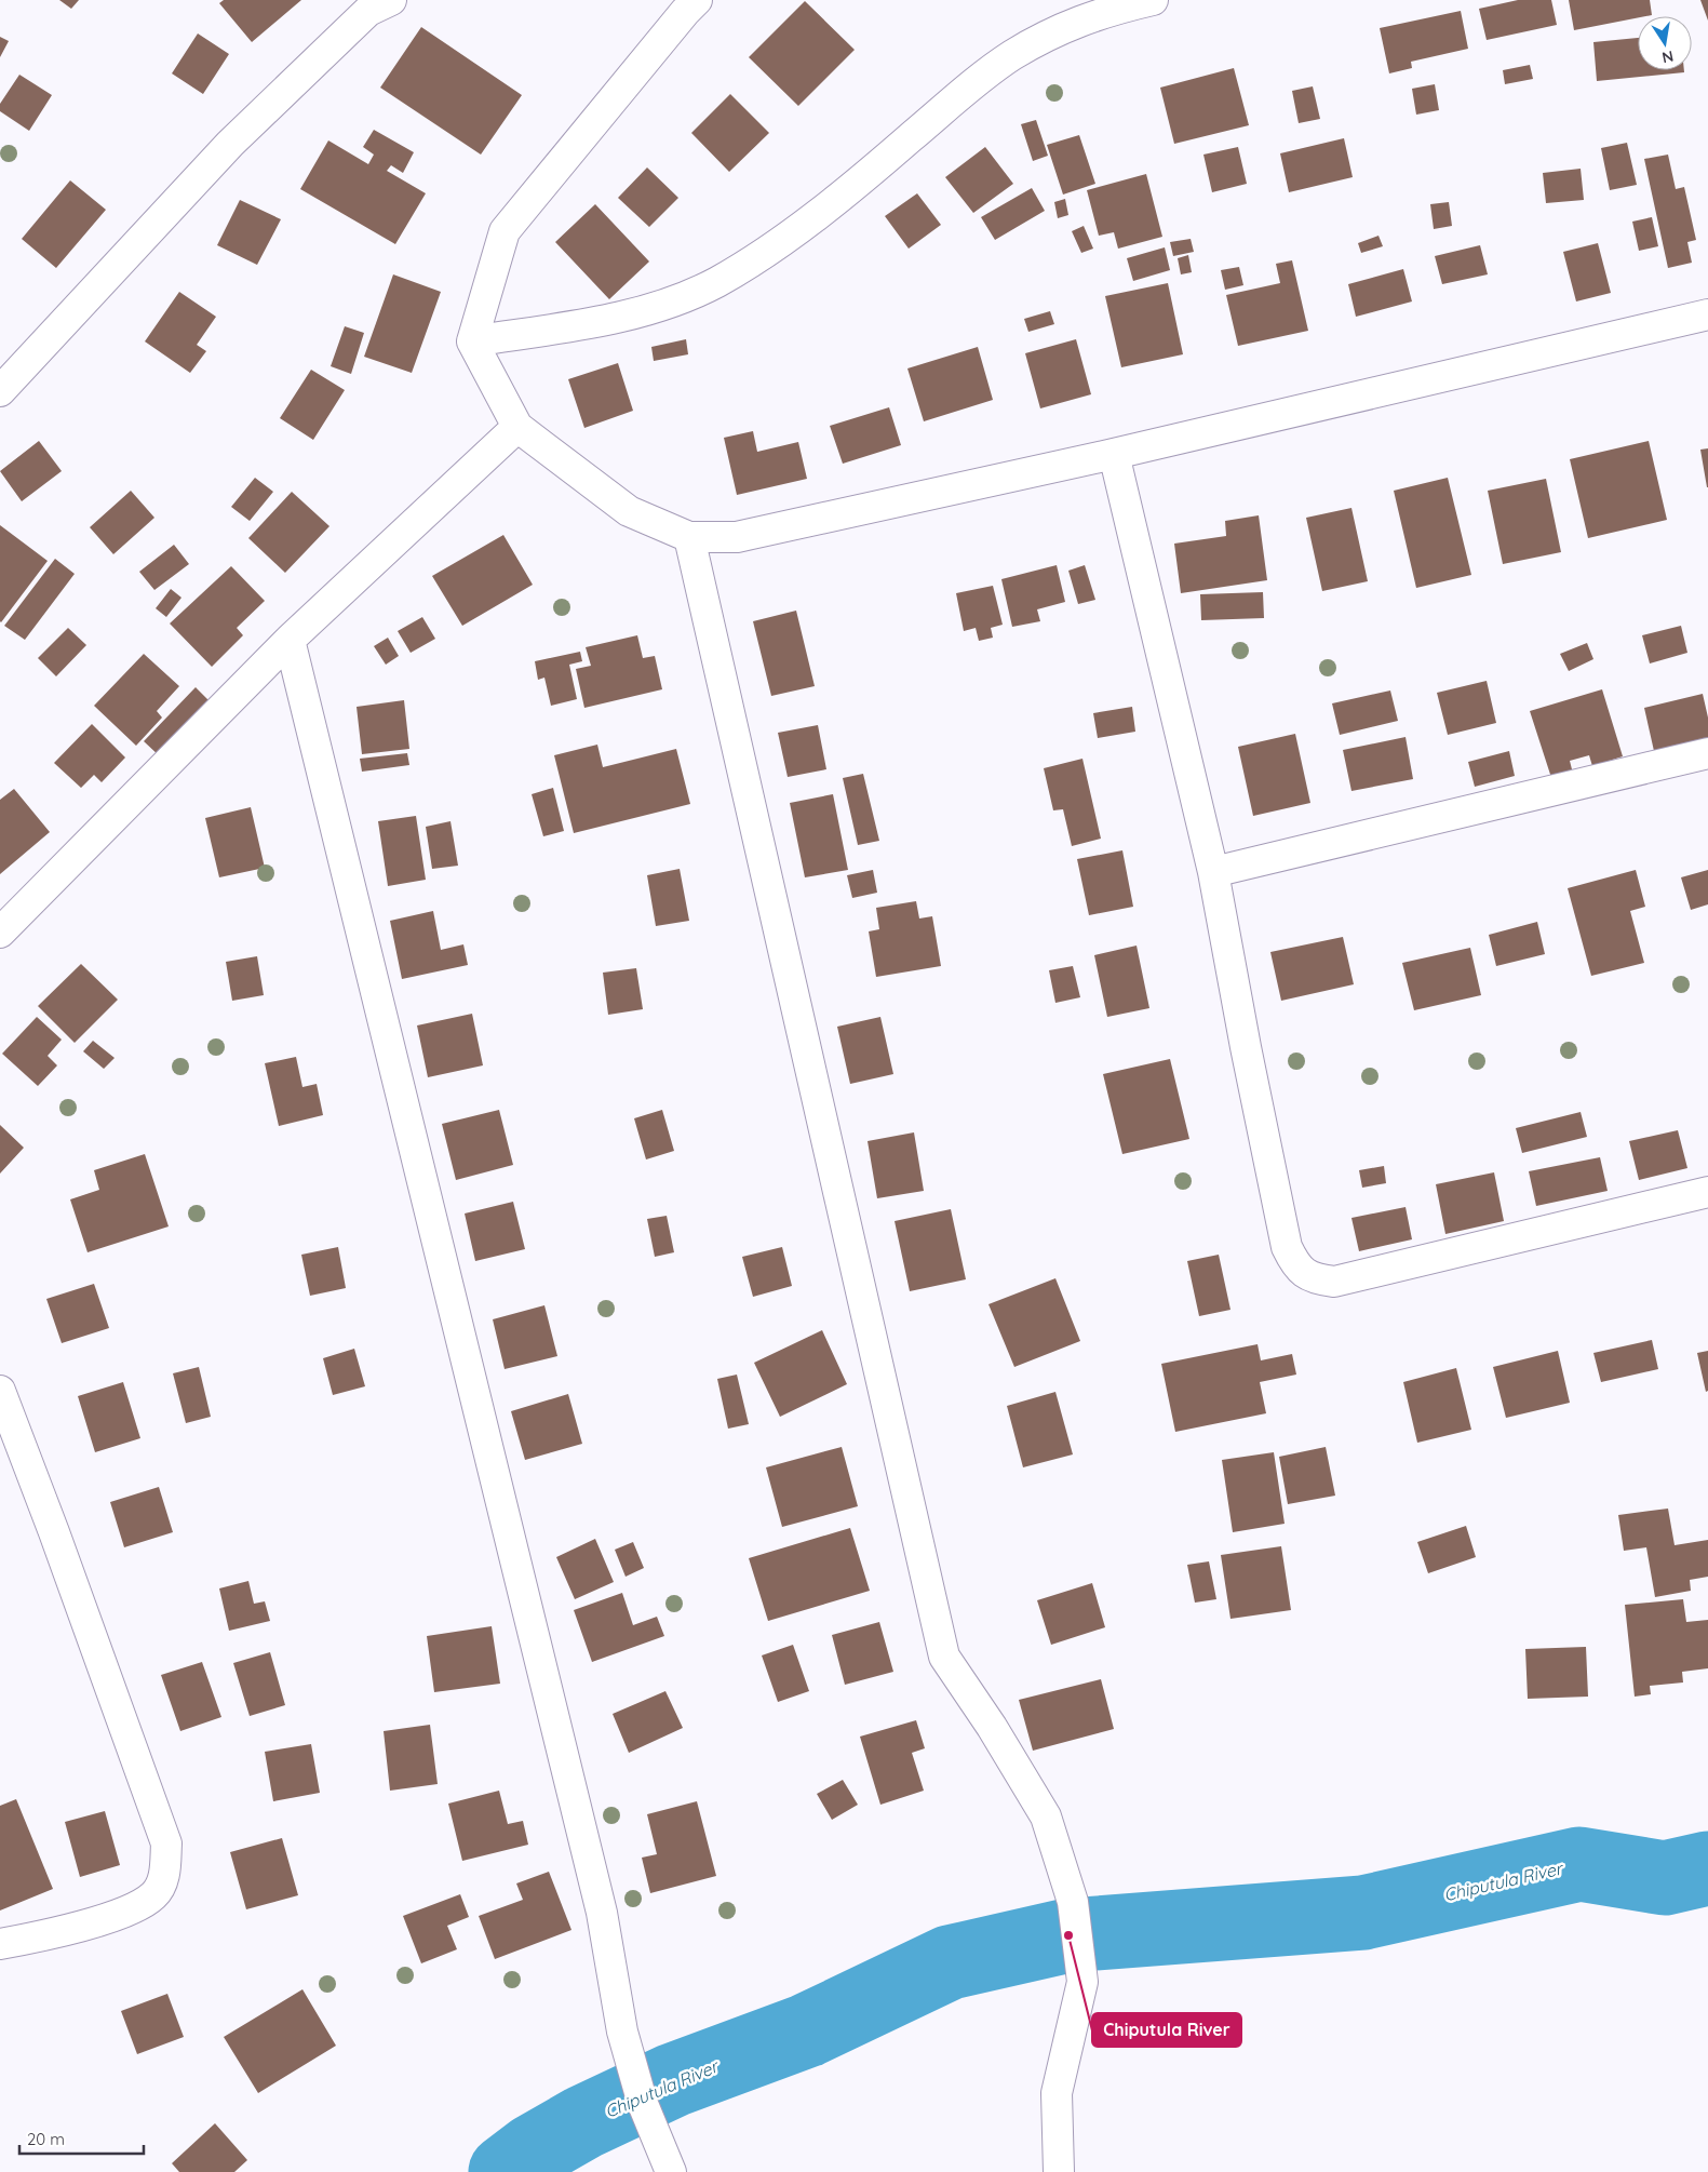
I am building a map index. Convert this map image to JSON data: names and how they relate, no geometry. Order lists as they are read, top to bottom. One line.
{"water":["Chiputula River"],"places":["Chiputula River"],"scale_bar":"20 m","north":"bottom"}
